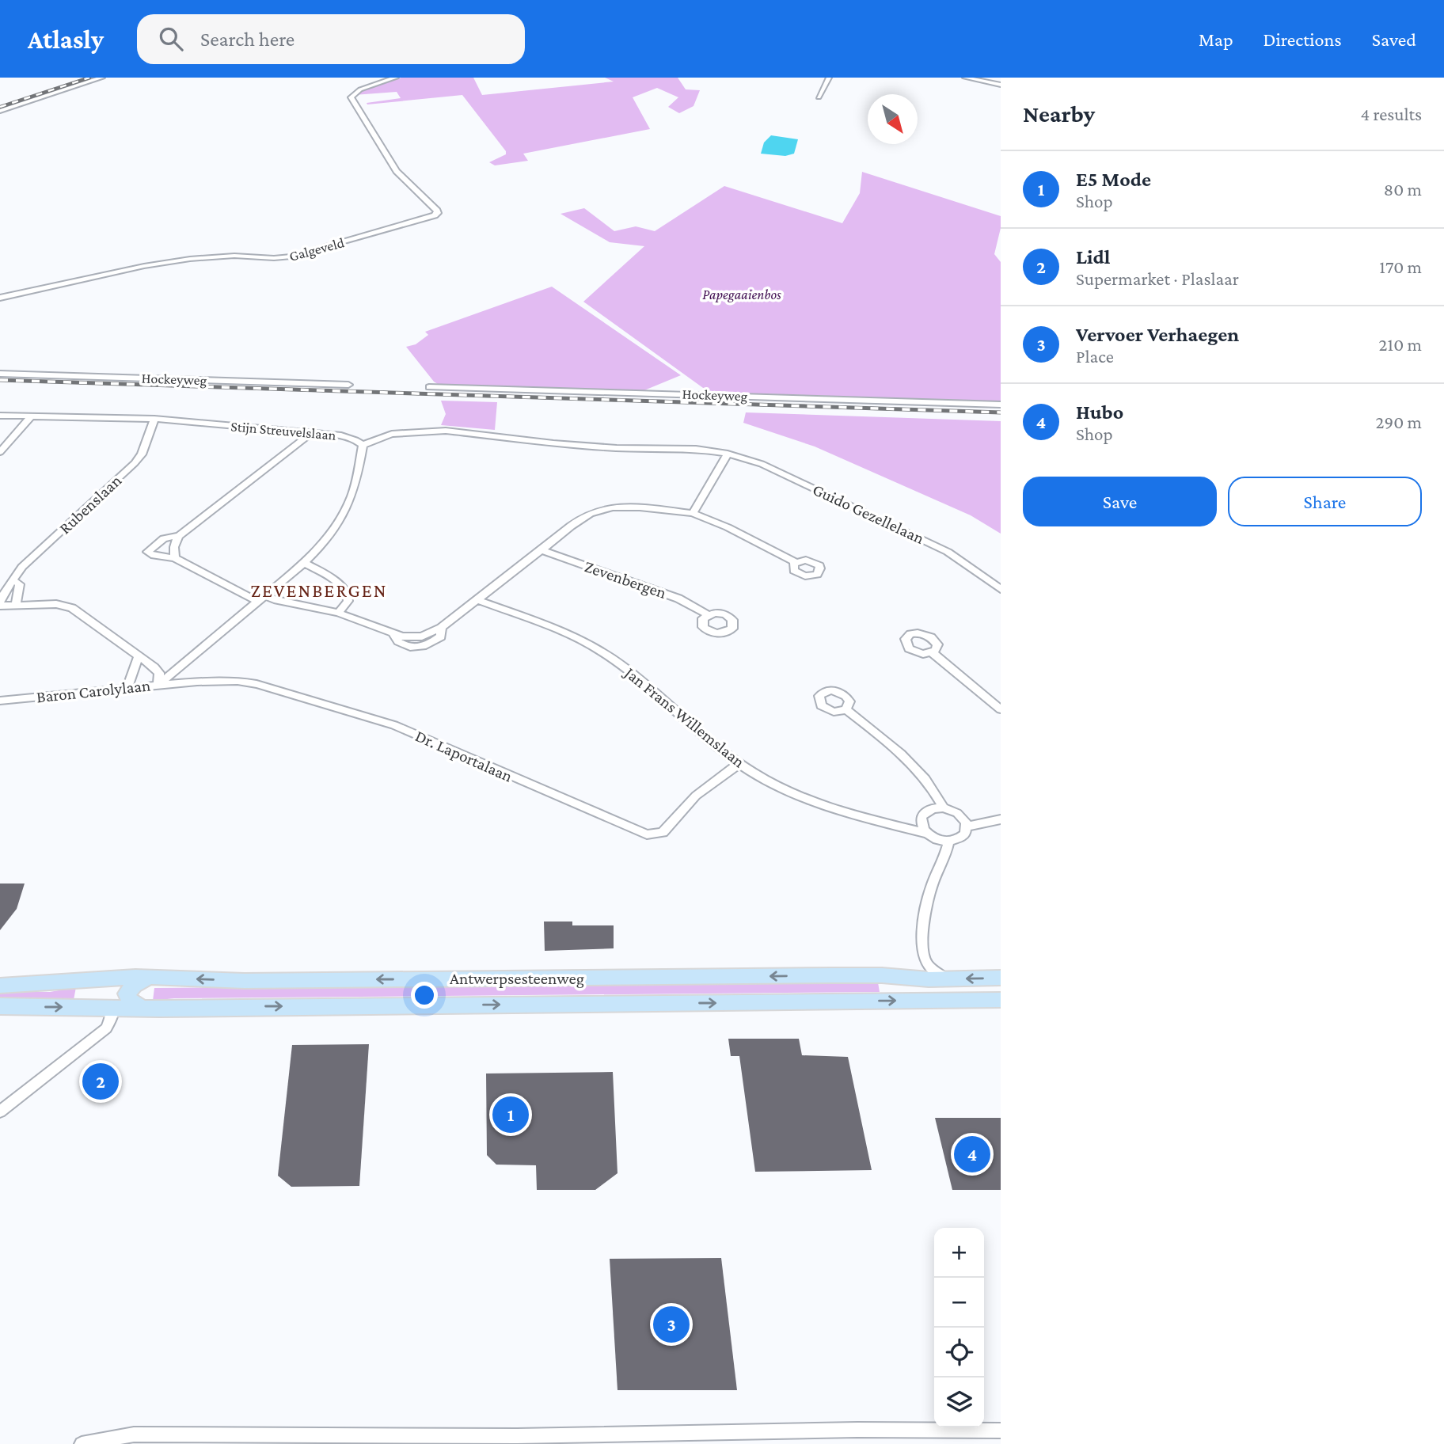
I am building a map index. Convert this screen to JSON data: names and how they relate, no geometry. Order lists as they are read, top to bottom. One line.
{"streets":{"main road":["Antwerpsesteenweg"],"street":["Galgeveld","Hockeyweg","Stijn Streuvelslaan","Rubenslaan","Guido Gezellelaan","Zevenbergen","Baron Carolylaan","Jan Frans Willemslaan","Dr. Laportalaan"]},"crossings":[["Stijn Streuvelslaan","Rubenslaan"],["Stijn Streuvelslaan","Baron Carolylaan"],["Baron Carolylaan","Dr. Laportalaan"],["Jan Frans Willemslaan","Dr. Laportalaan"]],"districts":["ZEVENBERGEN"],"parks":["Papegaaienbos"],"north":"bottom right","page":{"header":"Atlasly","search":"Search here","nav":["Map","Directions","Saved"],"heading":["Nearby","4 results"],"list":[{"mark":"1","name":"E5 Mode","note":"Shop","value":"80 m"},{"mark":"2","name":"Lidl","note":"Supermarket · Plaslaar","value":"170 m"},{"mark":"3","name":"Vervoer Verhaegen","note":"Place","value":"210 m"},{"mark":"4","name":"Hubo","note":"Shop","value":"290 m"}],"buttons":["Save","Share"],"pins":["2","1","4","3"],"map_buttons":["+","−"]}}
